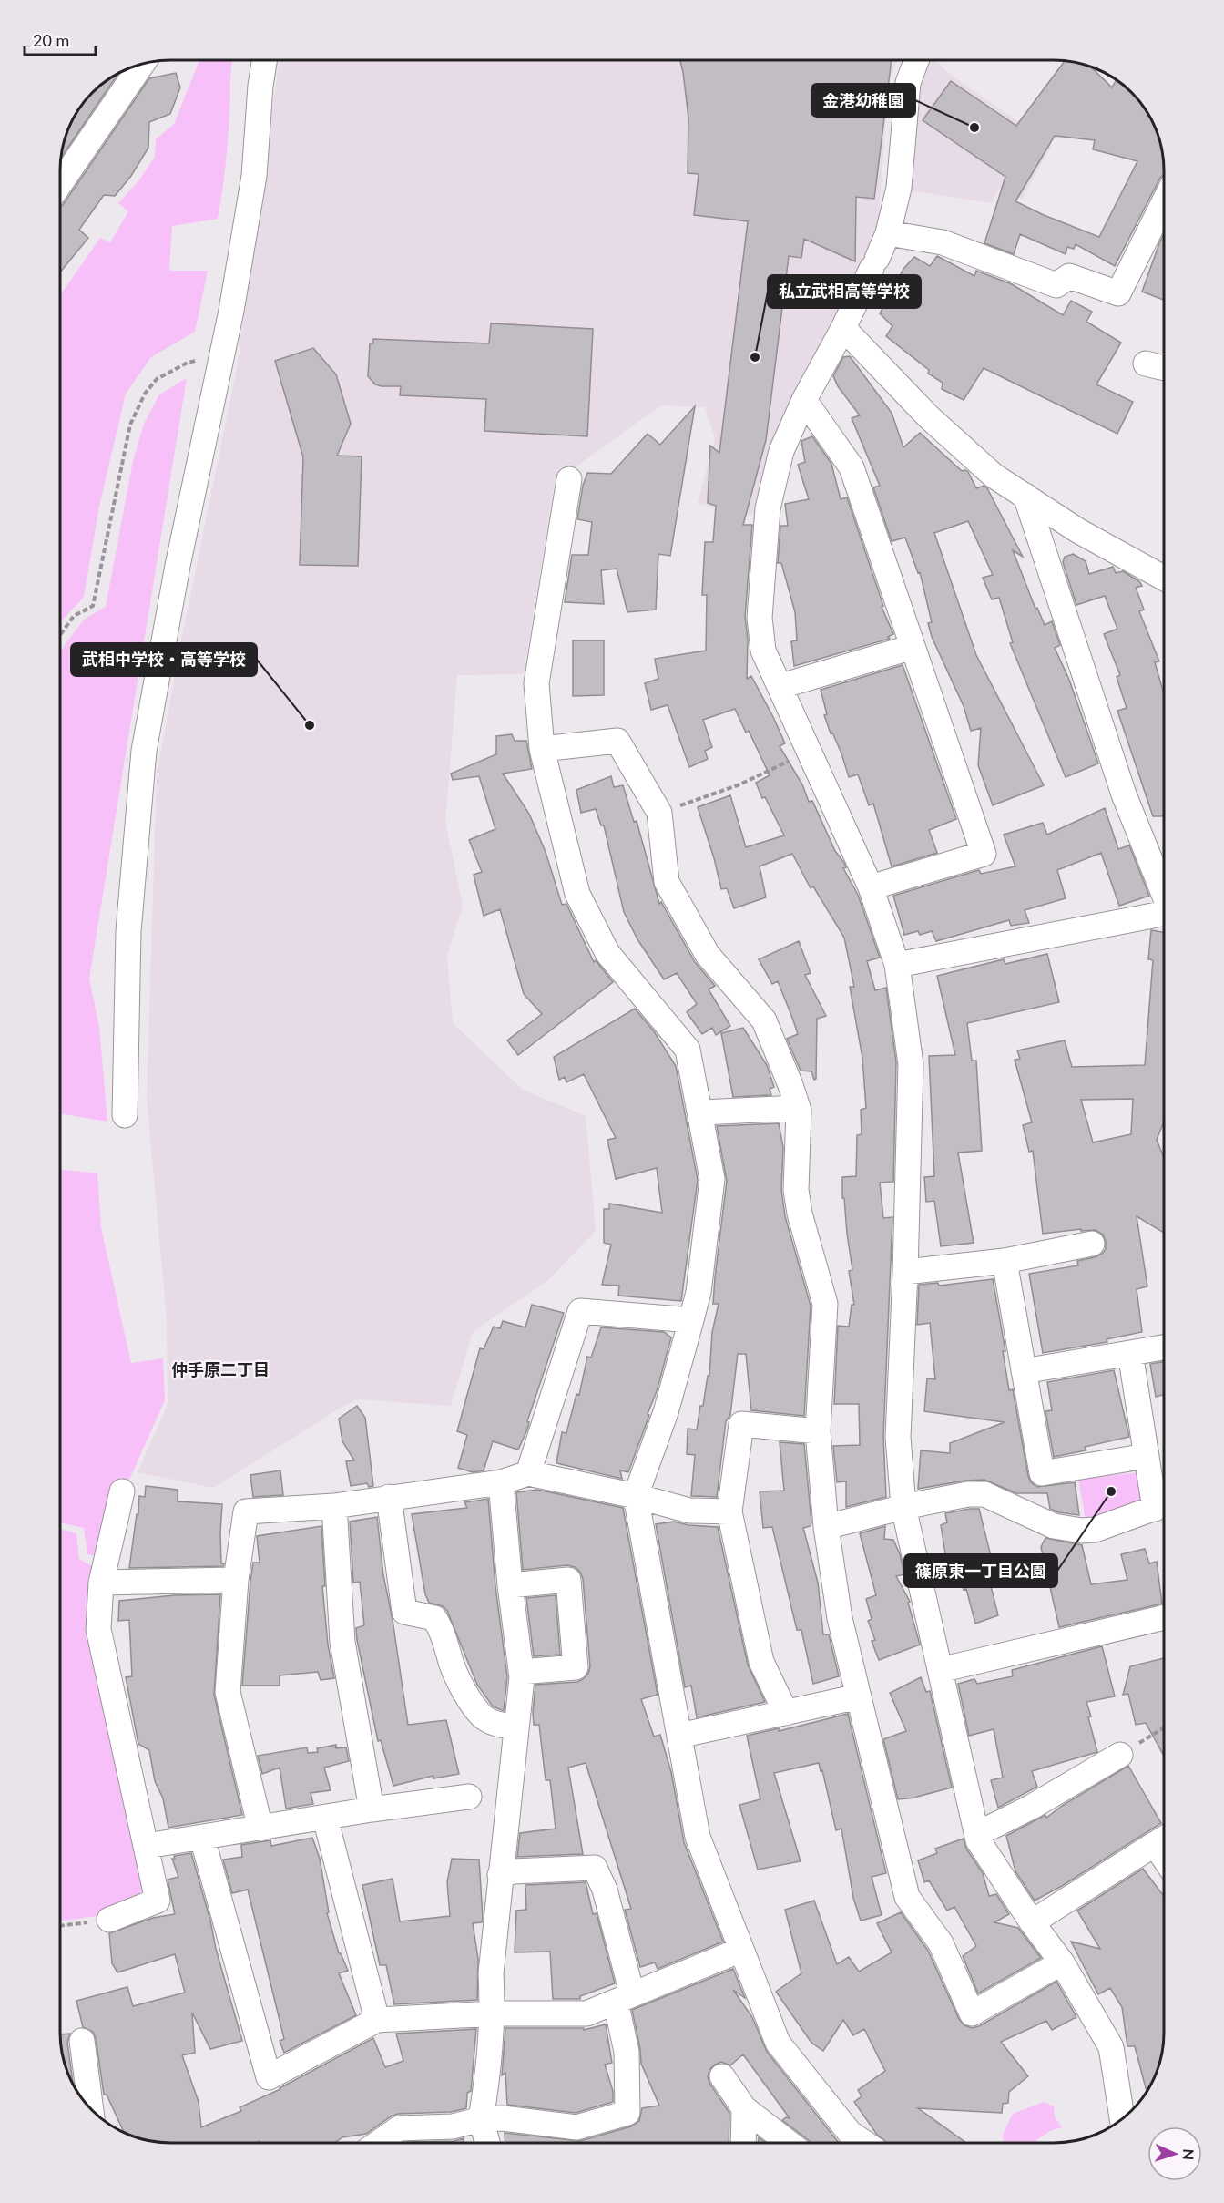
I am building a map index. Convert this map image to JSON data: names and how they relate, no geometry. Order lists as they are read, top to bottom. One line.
{"districts":["仲手原二丁目"],"places":["金港幼稚園","私立武相高等学校","武相中学校・高等学校","篠原東一丁目公園"],"scale_bar":"20 m","north":"right"}
